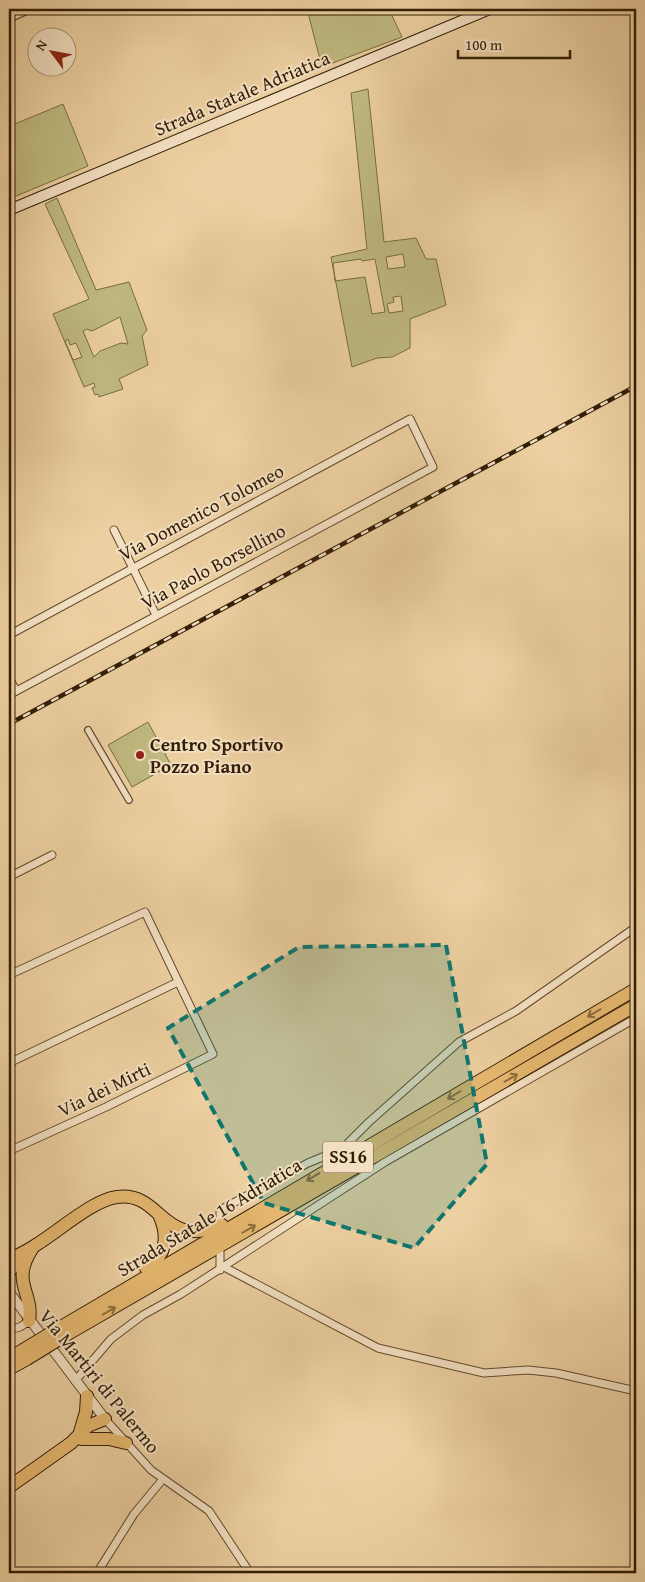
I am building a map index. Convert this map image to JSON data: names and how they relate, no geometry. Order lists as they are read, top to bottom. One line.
{"streets":{"highway":["SS16","Strada Statale 16 Adriatica"],"main road":["Strada Statale Adriatica"],"street":["Via Domenico Tolomeo","Via Paolo Borsellino","Via dei Mirti","Via Martiri di Palermo"]},"crossings":[["Via Domenico Tolomeo","Via Paolo Borsellino"],["SS16","Strada Statale 16 Adriatica"]],"places":["Centro Sportivo Pozzo Piano"],"scale_bar":"100 m","north":"top left"}
